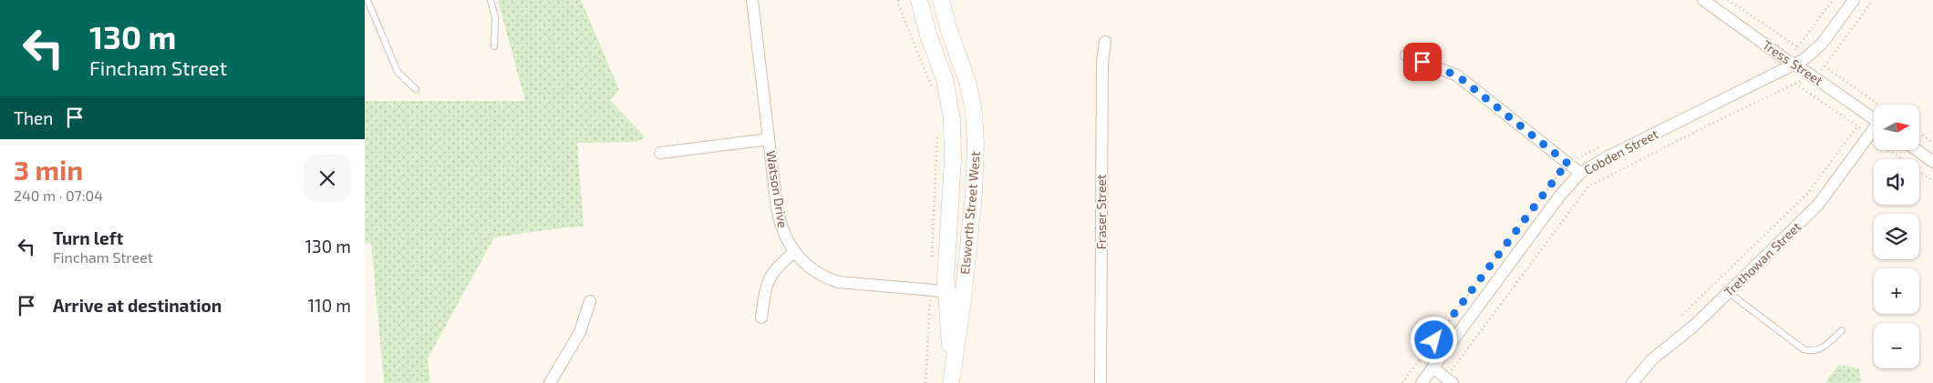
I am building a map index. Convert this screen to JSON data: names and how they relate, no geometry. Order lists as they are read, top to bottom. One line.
{"streets":{"street":["Tress Street","Cobden Street","Watson Drive","Fraser Street","Elsworth Street West","Trethowan Street"]},"crossings":[["Tress Street","Cobden Street"],["Watson Drive","Elsworth Street West"]],"north":"right","page":{"turn":["130 m","Fincham Street"],"then":"Then","map_buttons":["+","−"],"heading":["3 min","240 m · 07:04"],"list":[{"name":"Turn left","note":"Fincham Street","value":"130 m"},{"name":"Arrive at destination","value":"110 m"}]}}
